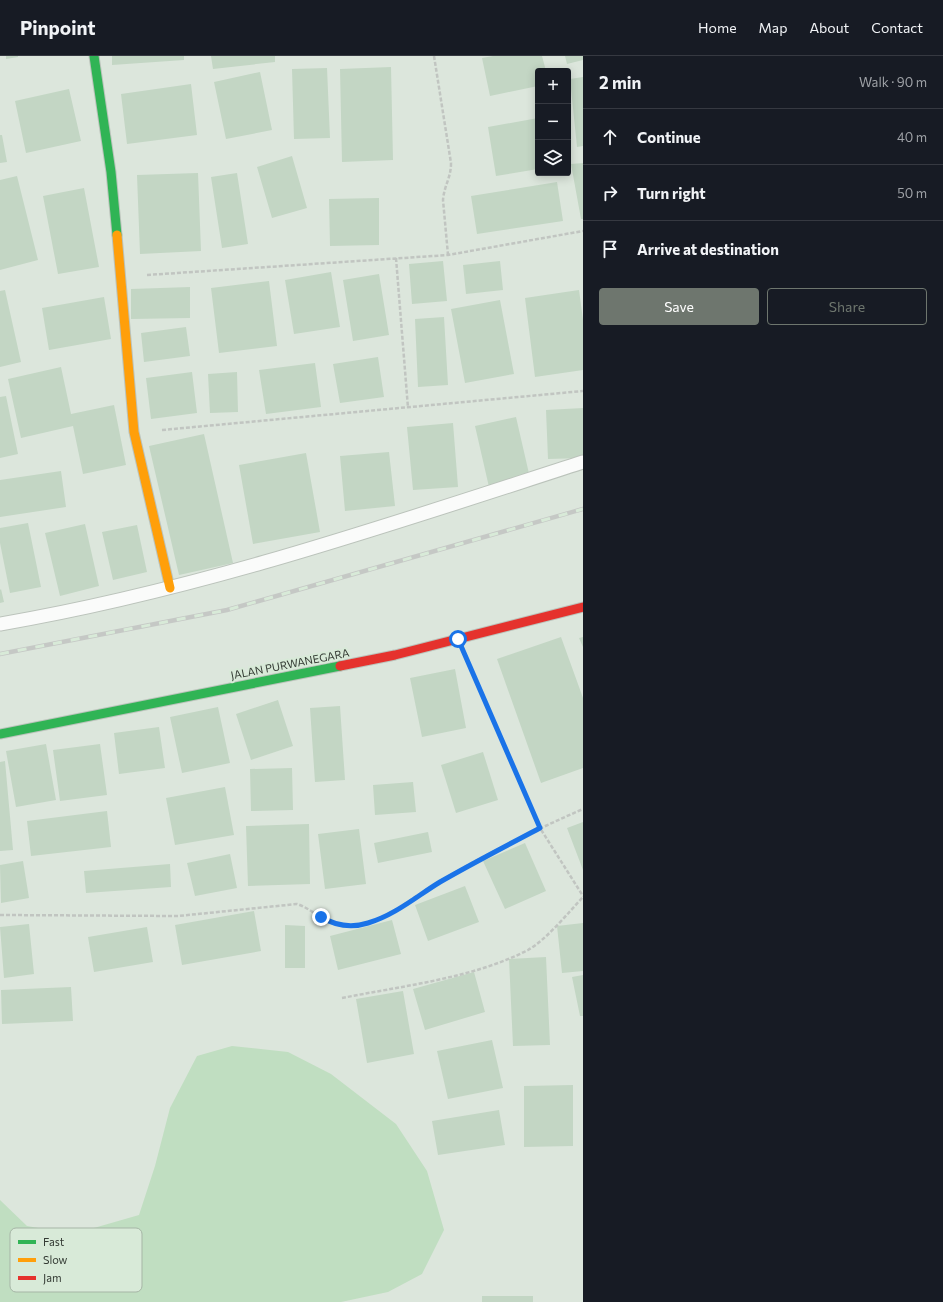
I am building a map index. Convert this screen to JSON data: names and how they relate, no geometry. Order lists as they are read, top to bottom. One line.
{"streets":{"street":["JALAN PURWANEGARA"]},"legend":["Fast","Slow","Jam"],"page":{"header":"Pinpoint","nav":["Home","Map","About","Contact"],"heading":["2 min","Walk · 90 m"],"map_buttons":["+","−"],"list":[["Continue","40 m"],["Turn right","50 m"],"Arrive at destination"],"buttons":["Save","Share"]}}
